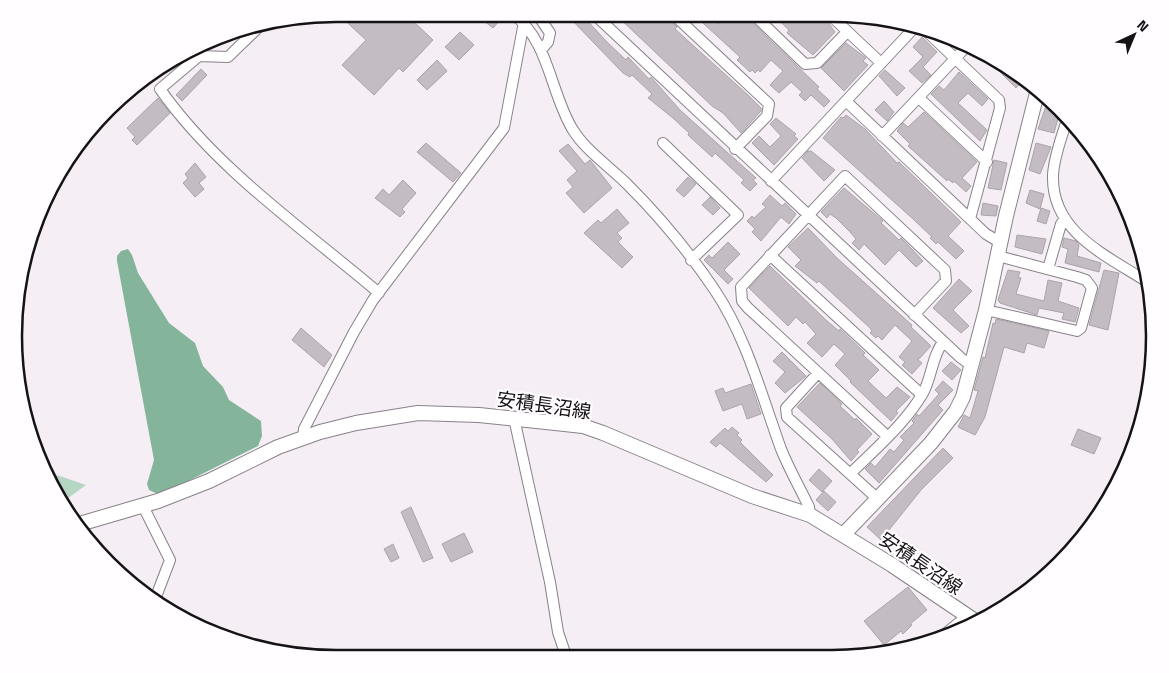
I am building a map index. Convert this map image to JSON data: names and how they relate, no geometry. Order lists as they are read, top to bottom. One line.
{"streets":{"main road":["安積長沼線"]},"north":"top right"}
